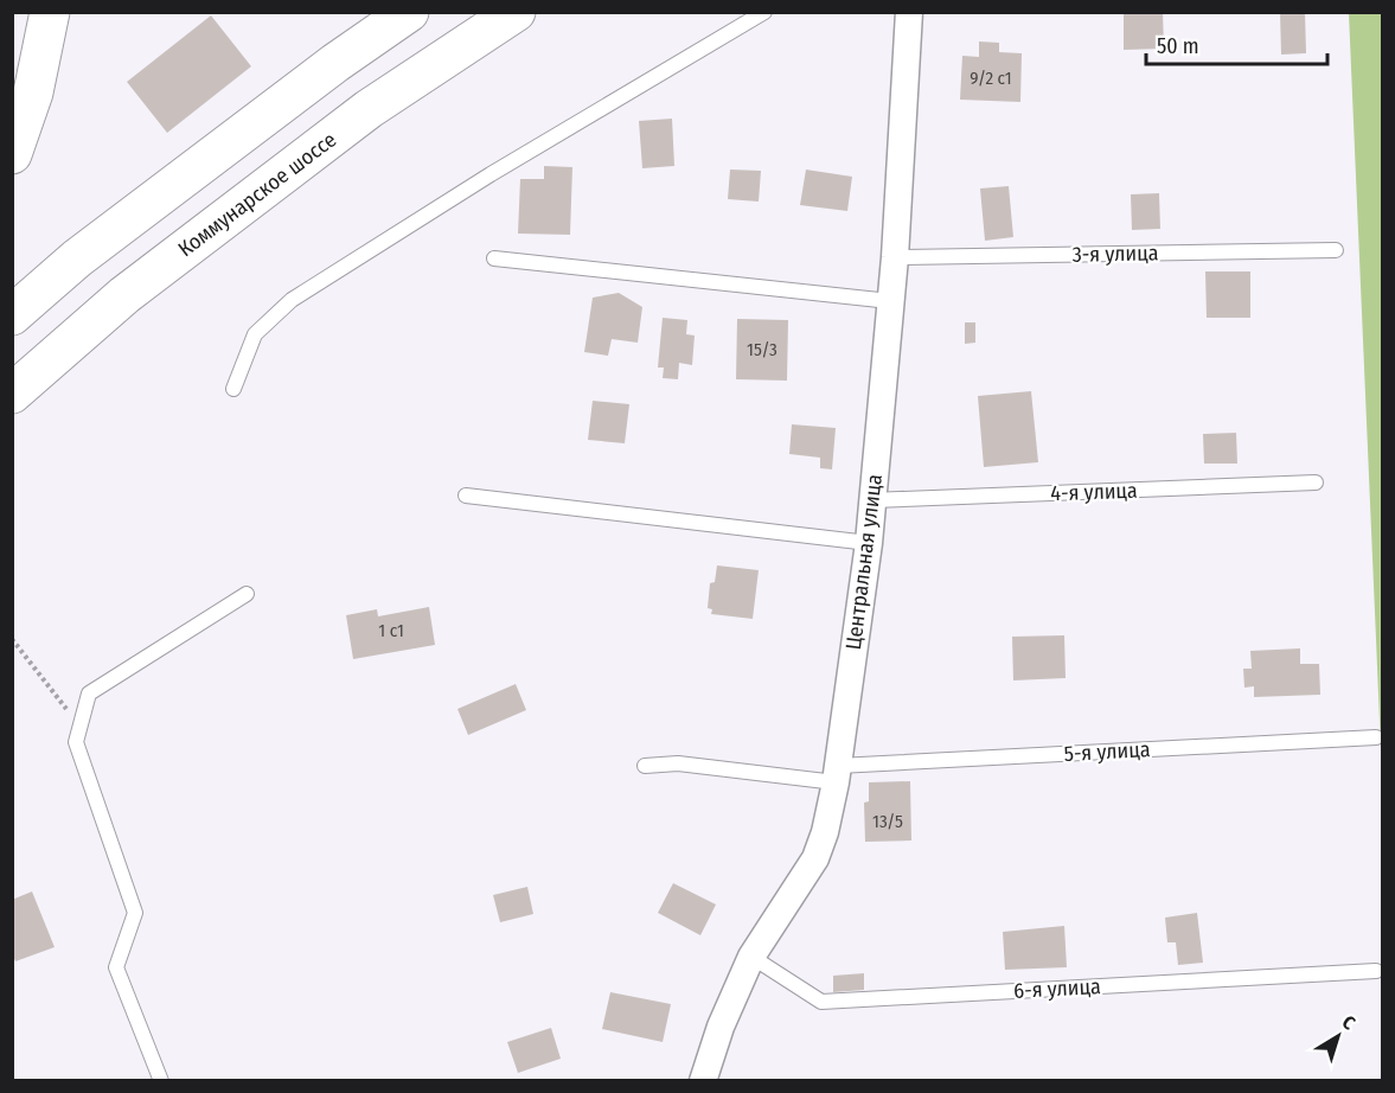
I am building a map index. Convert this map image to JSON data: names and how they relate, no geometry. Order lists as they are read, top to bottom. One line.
{"streets":{"main road":["Коммунарское шоссе"],"street":["Центральная улица"],"lane":["3-я улица","4-я улица","5-я улица","6-я улица"]},"crossings":[["3-я улица","Центральная улица"],["4-я улица","Центральная улица"],["Центральная улица","5-я улица"],["Центральная улица","6-я улица"]],"house_numbers":["9/2 с1","15/3","1 с1","13/5"],"scale_bar":"50 m","north":"top right"}
